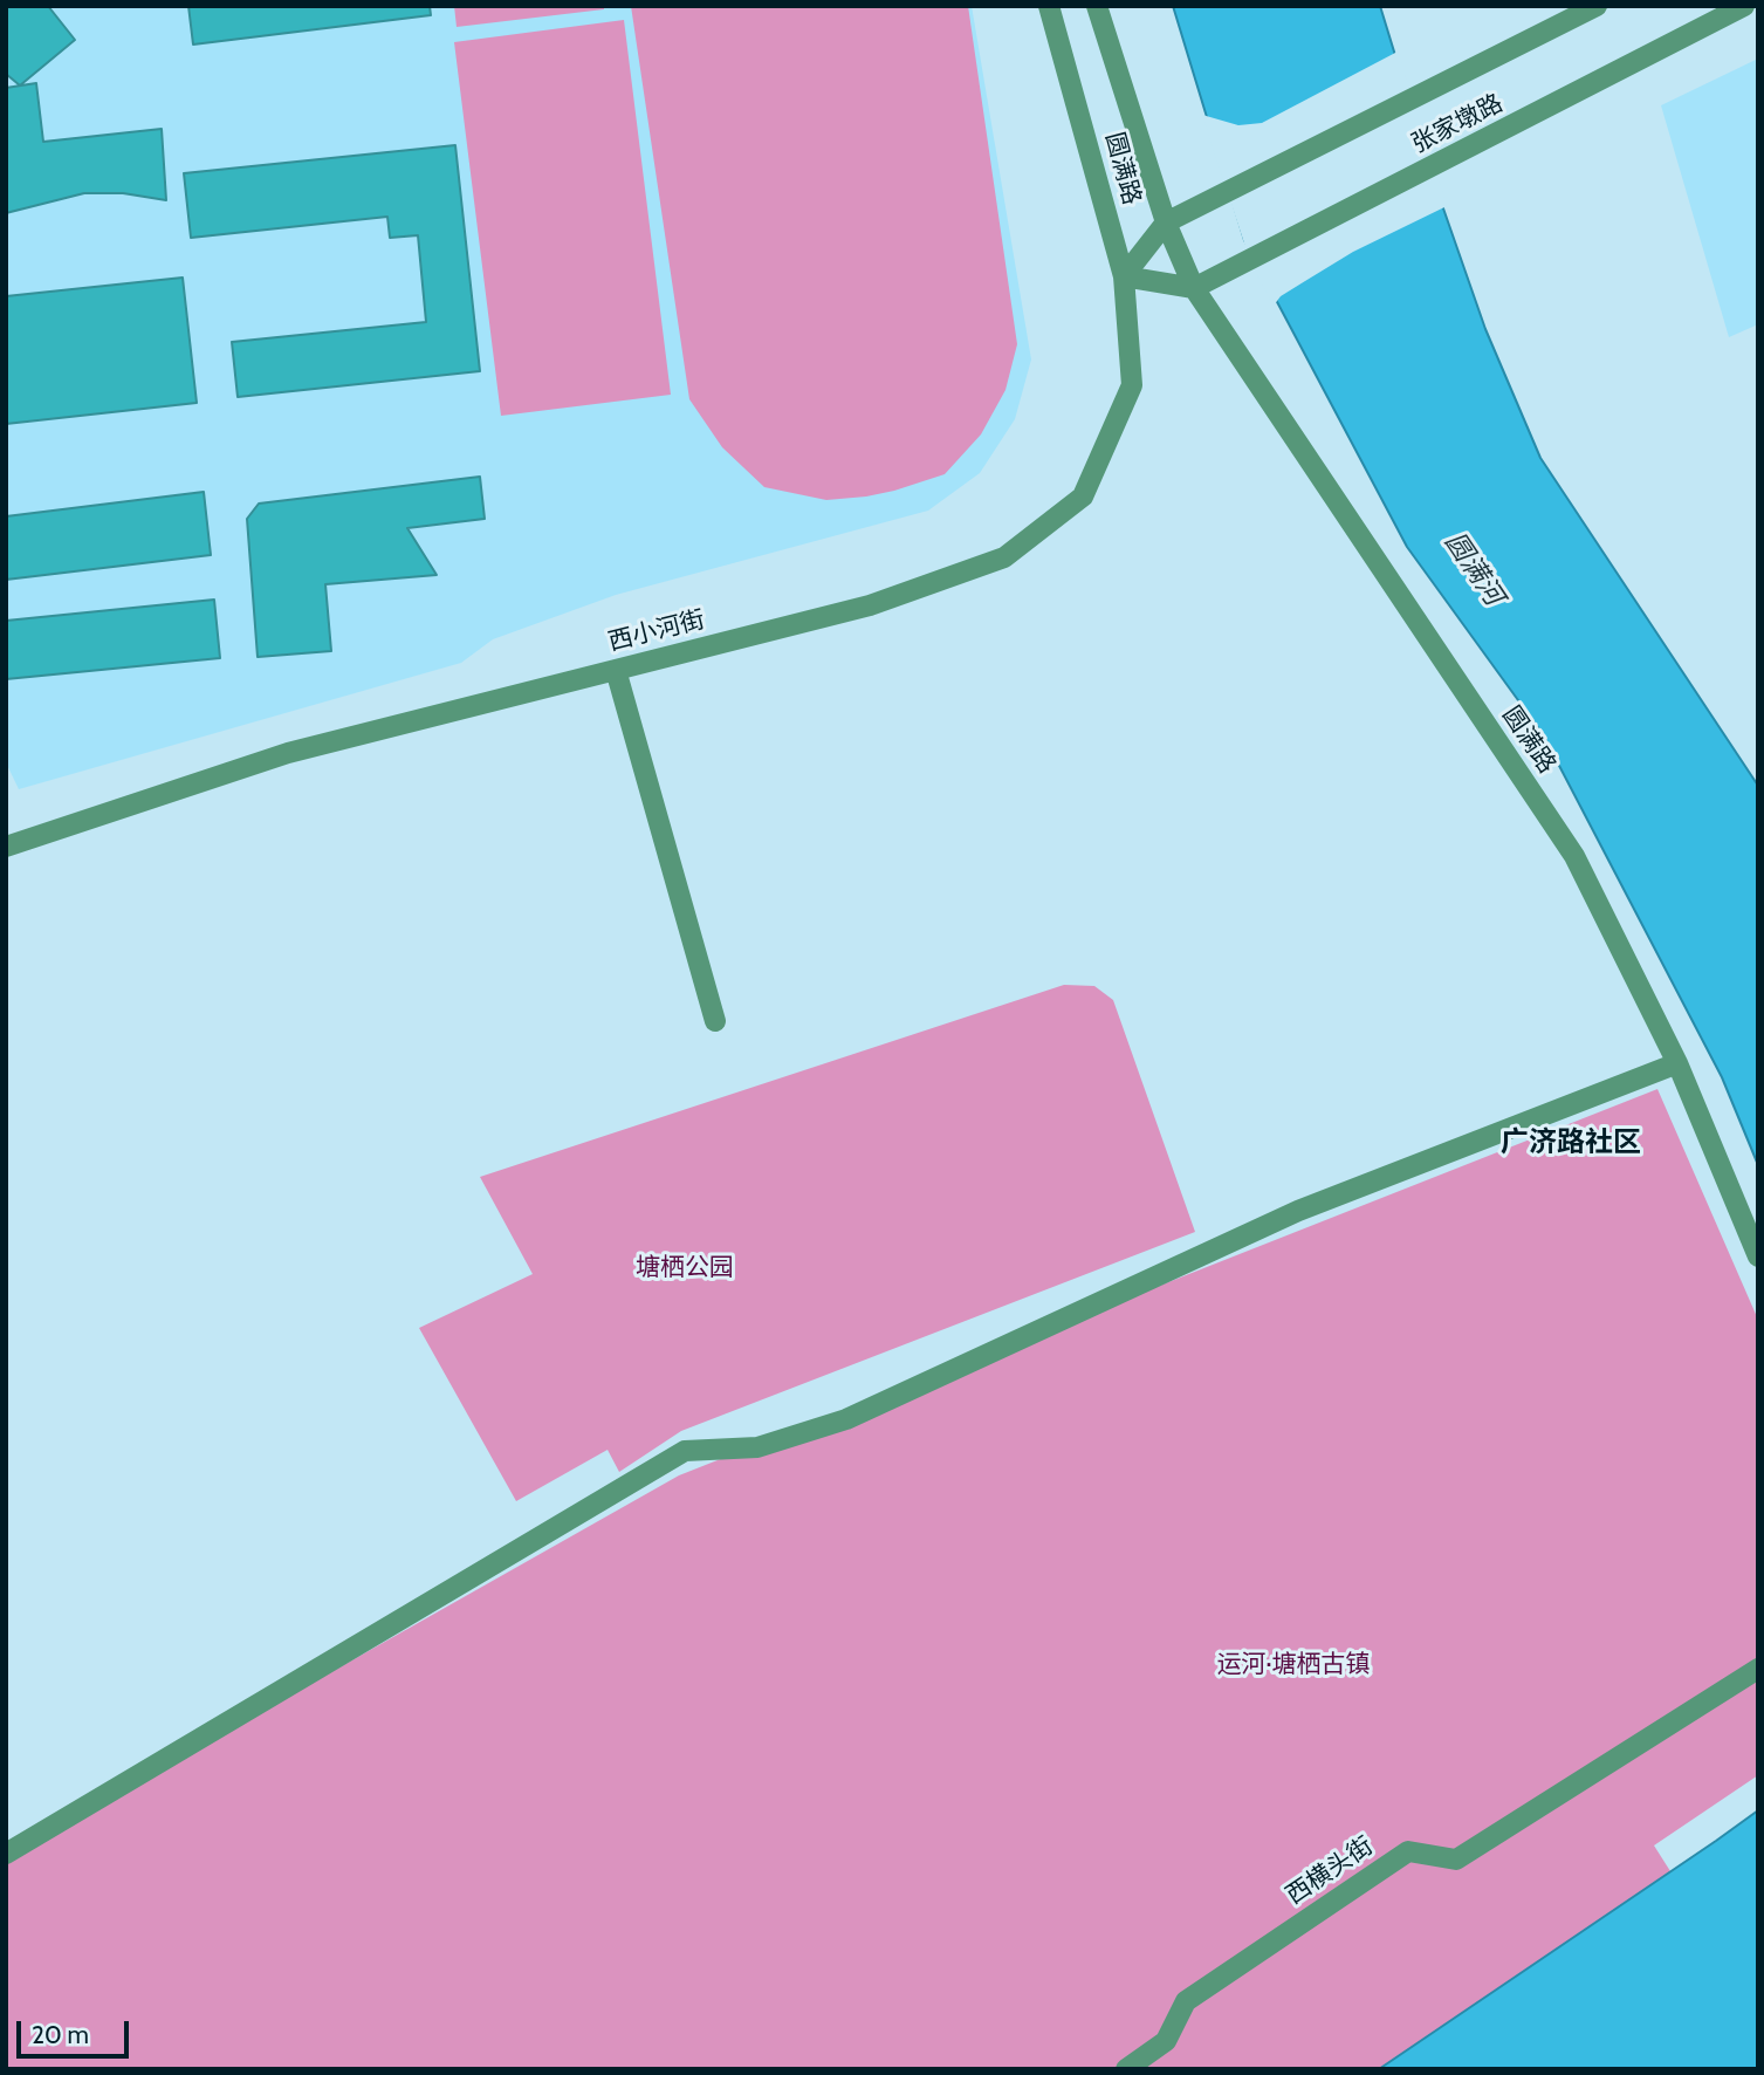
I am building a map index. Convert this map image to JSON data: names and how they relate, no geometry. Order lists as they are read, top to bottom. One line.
{"streets":{"street":["张家墩路","圆满路","西小河街","西横头街"]},"crossings":[["张家墩路","圆满路"],["张家墩路","西小河街"],["圆满路","西小河街"]],"districts":["广济路社区"],"water":["圆满河"],"parks":["塘栖公园","运河·塘栖古镇"],"scale_bar":"20 m"}
